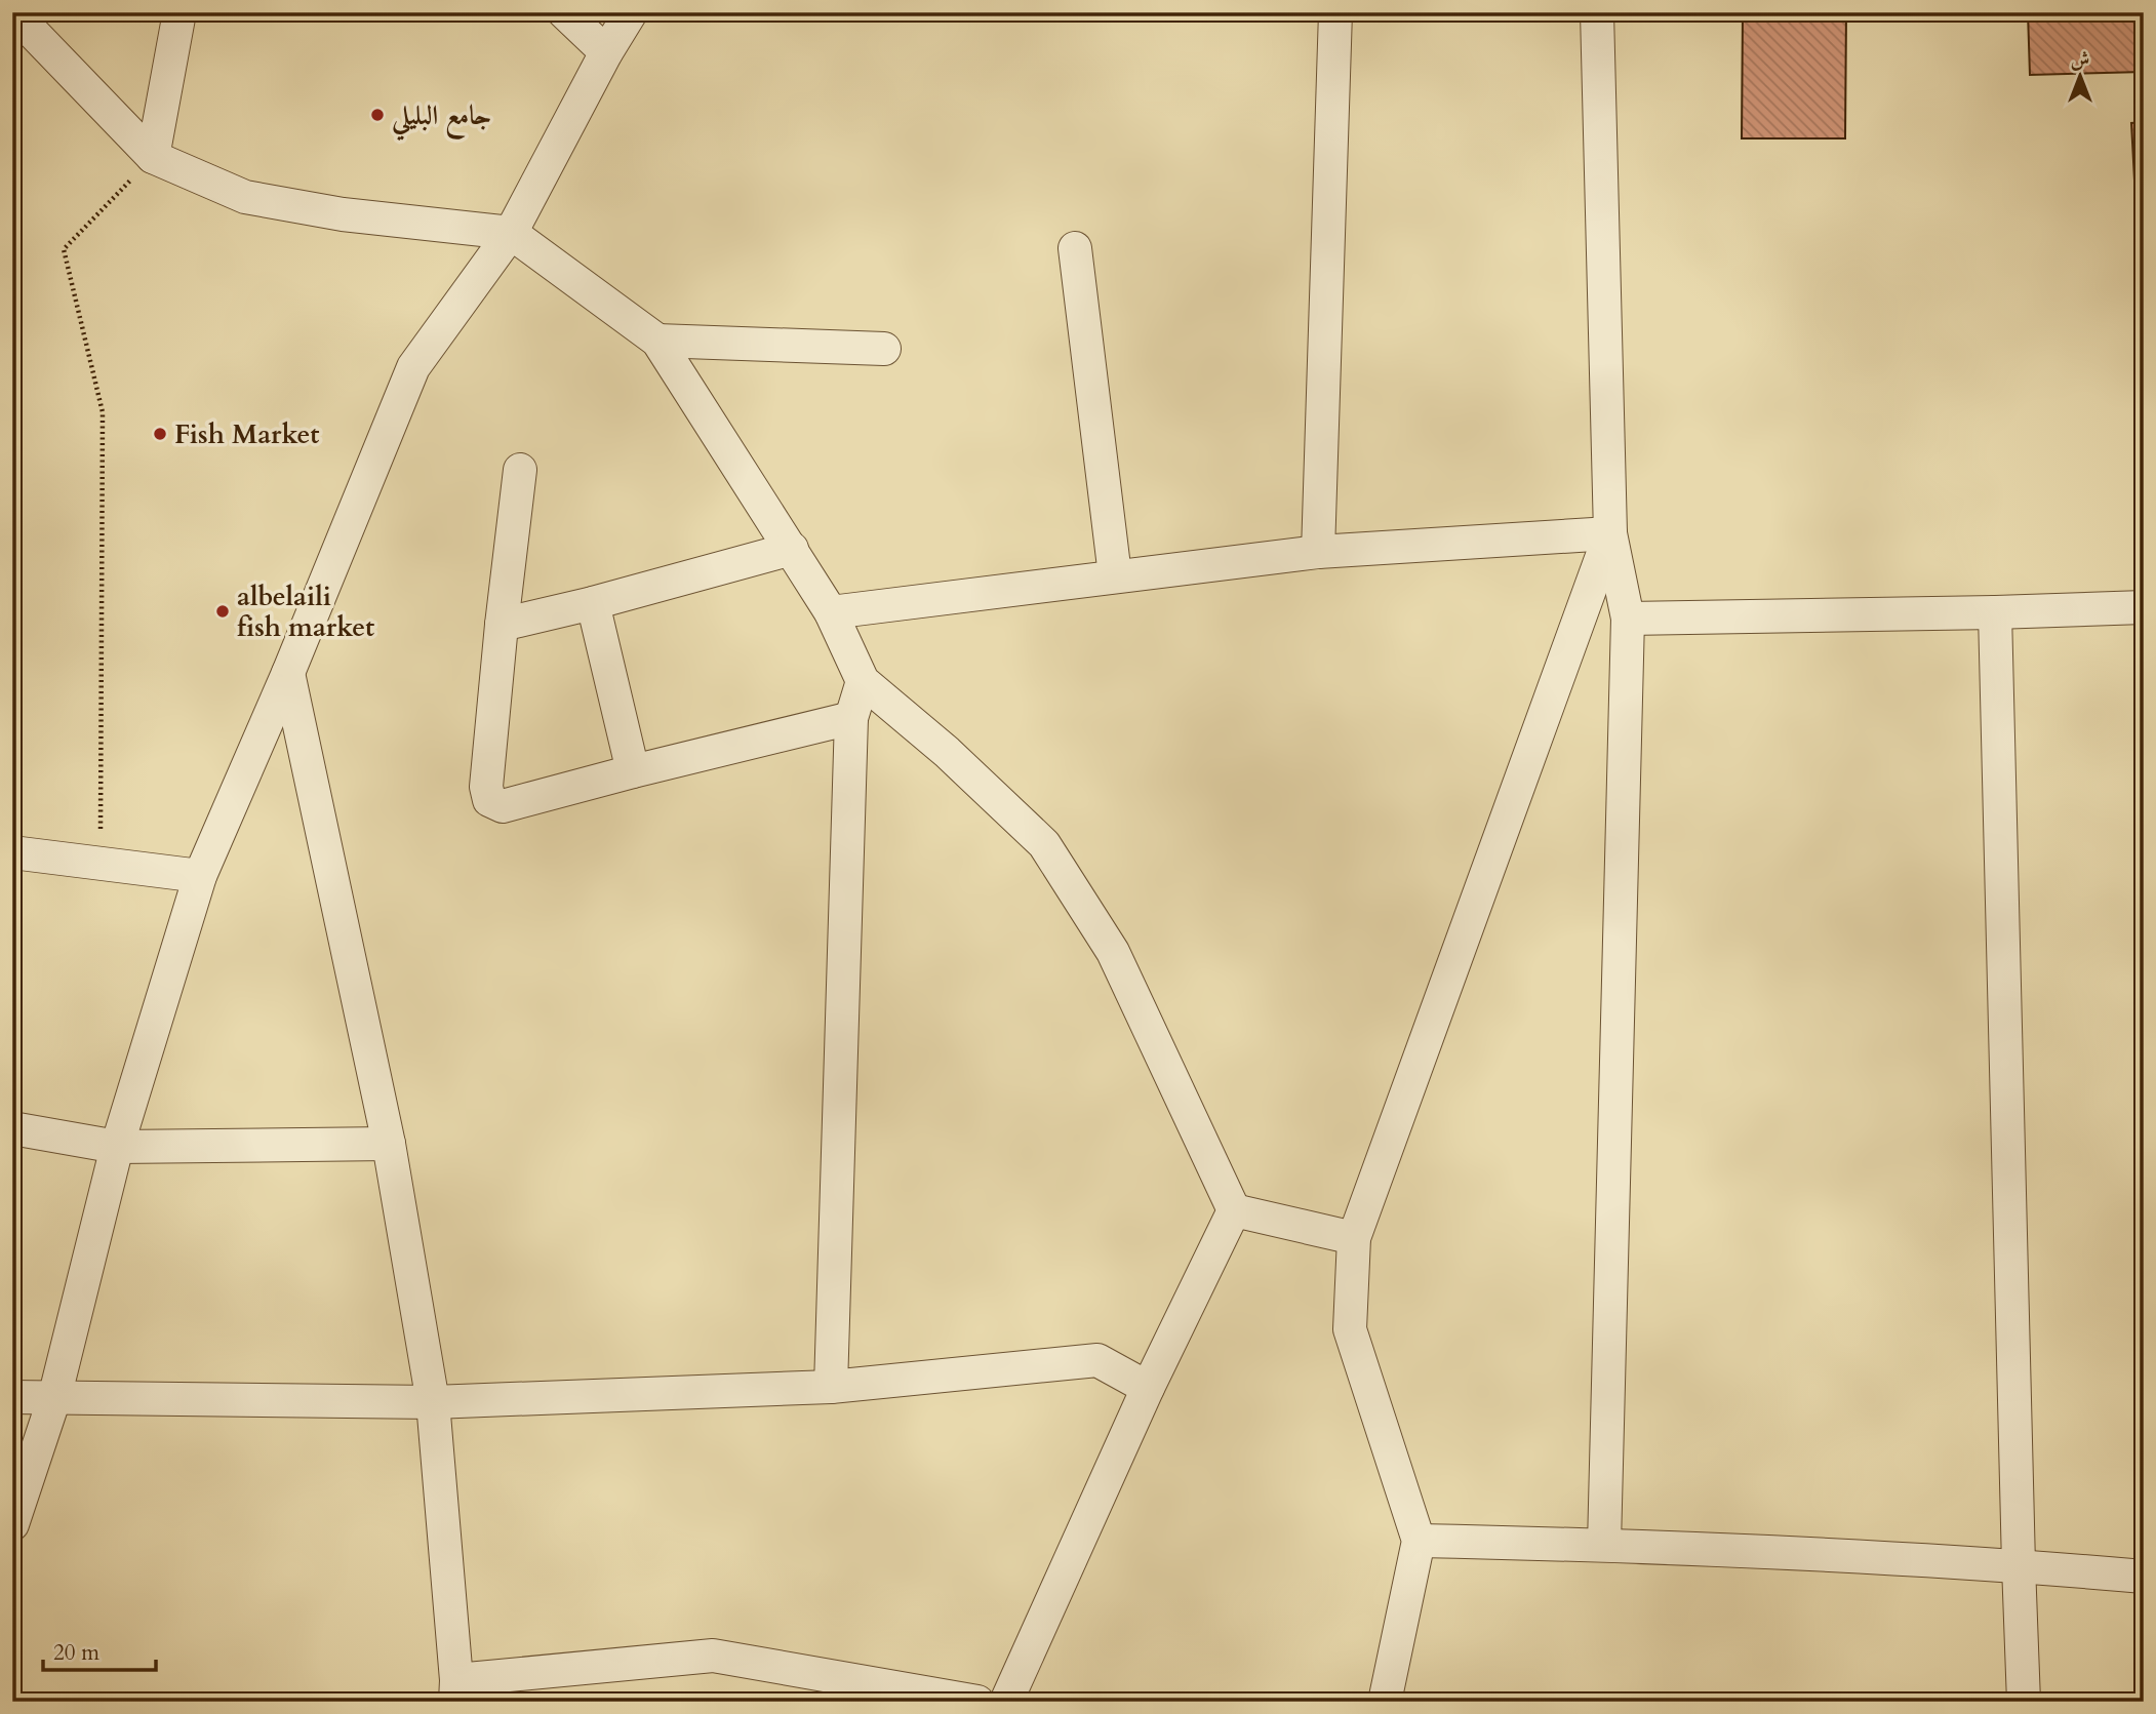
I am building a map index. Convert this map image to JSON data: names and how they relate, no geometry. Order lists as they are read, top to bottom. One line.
{"places":["جامع البليلي","Fish Market","albelaili fish market"],"scale_bar":"20 m","north":"top"}
